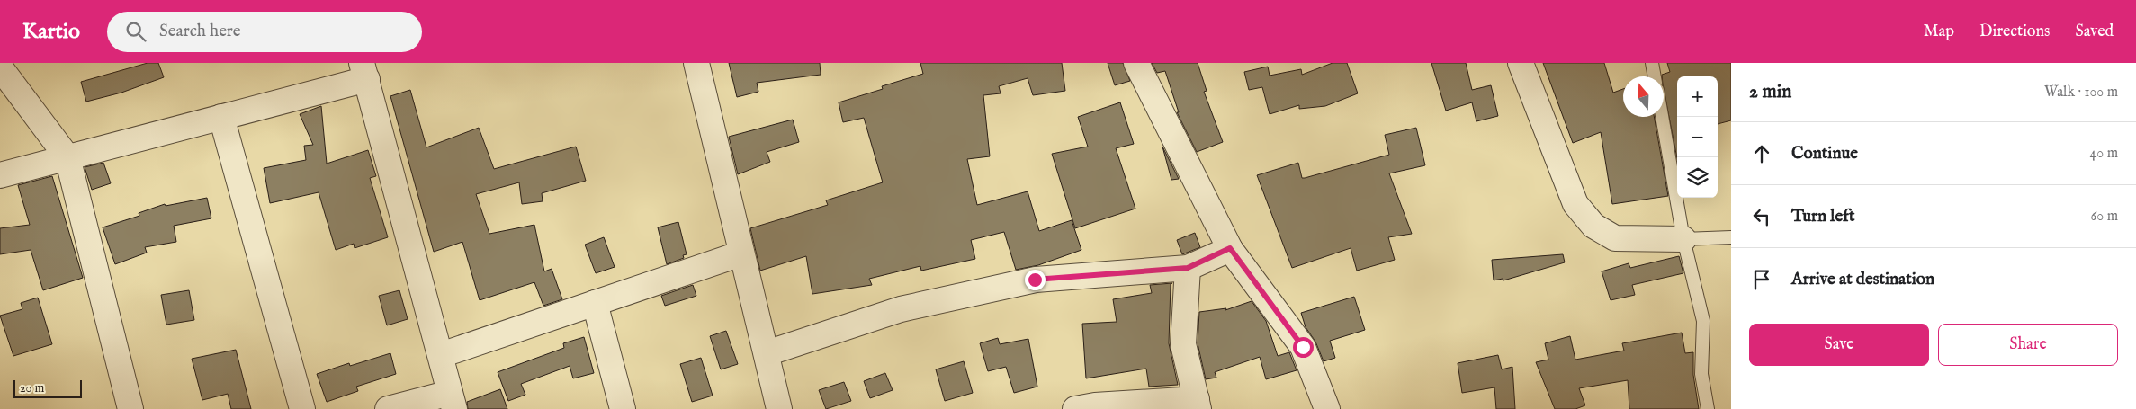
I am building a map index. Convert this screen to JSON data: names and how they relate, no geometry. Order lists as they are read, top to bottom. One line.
{"scale_bar":"20 m","north":"top","page":{"header":"Kartio","search":"Search here","nav":["Map","Directions","Saved"],"heading":["2 min","Walk · 100 m"],"map_buttons":["+","−"],"list":[["Continue","40 m"],["Turn left","60 m"],"Arrive at destination"],"buttons":["Save","Share"],"scale":"20 m"}}
